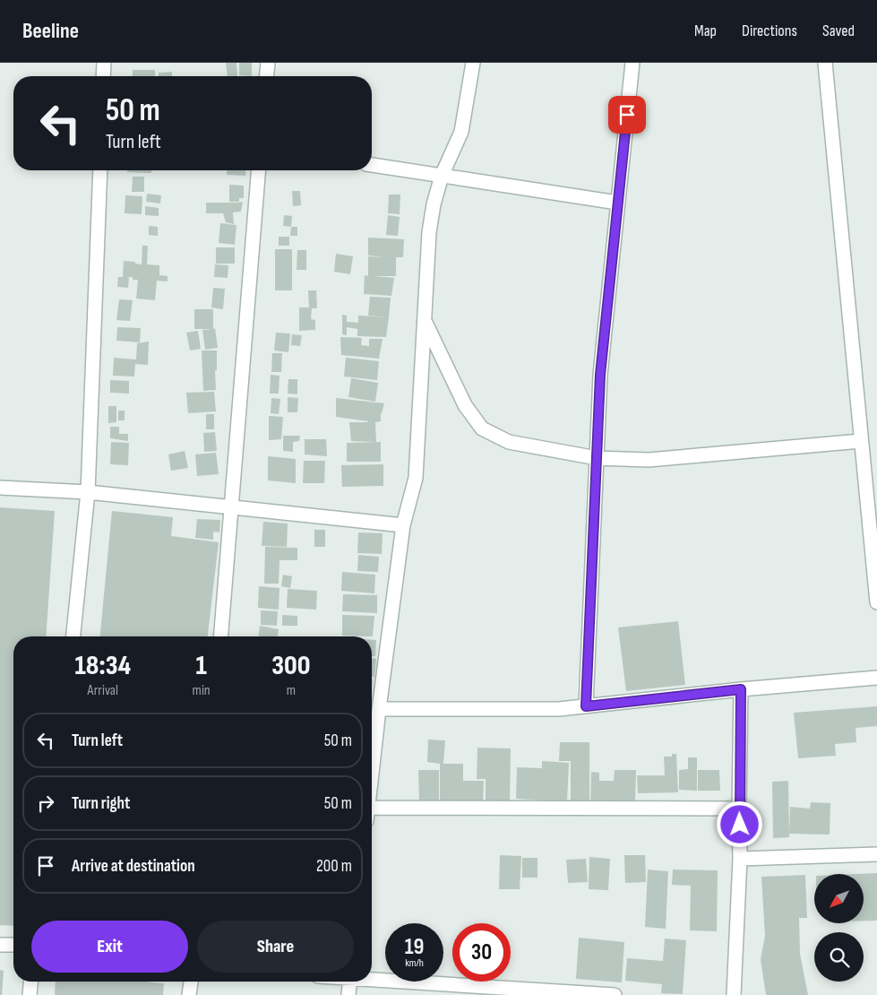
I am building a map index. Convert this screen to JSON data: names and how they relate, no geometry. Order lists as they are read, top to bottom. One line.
{"north":"bottom left","page":{"header":"Beeline","nav":["Map","Directions","Saved"],"turn":["50 m","Turn left"],"eta":["18:34","Arrival","1","min","300","m"],"list":[{"name":"Turn left","value":"50 m"},{"name":"Turn right","value":"50 m"},{"name":"Arrive at destination","value":"200 m"}],"buttons":["Exit","Share"],"speed":"19 km/h","limit":"30"}}
